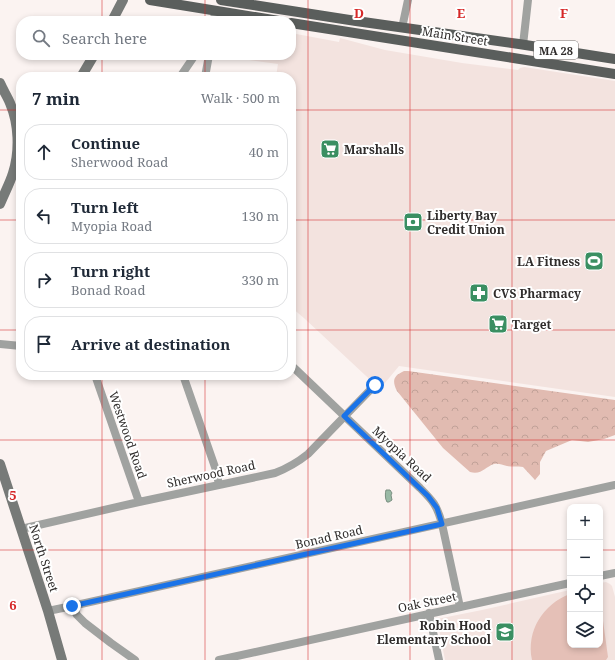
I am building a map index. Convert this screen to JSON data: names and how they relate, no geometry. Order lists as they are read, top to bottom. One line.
{"streets":{"main road":["Main Street","MA 28"],"street":["Westwood Road","Myopia Road","Sherwood Road","Bonad Road","North Street","Oak Street"]},"crossings":[["Westwood Road","Sherwood Road"],["Myopia Road","Sherwood Road"],["Myopia Road","Bonad Road"],["Myopia Road","Oak Street"],["Sherwood Road","North Street"],["Bonad Road","North Street"]],"places":{"supermarket":["Marshalls","Target"],"bank":["Liberty Bay Credit Union"],"sports":["LA Fitness"],"pharmacy":["CVS Pharmacy"],"school or university":["Robin Hood Elementary School"]},"page":{"search":"Search here","heading":["7 min","Walk · 500 m"],"list":[["Continue","Sherwood Road","40 m"],["Turn left","Myopia Road","130 m"],["Turn right","Bonad Road","330 m"],"Arrive at destination"],"map_buttons":["+","−"]},"grid":{"columns":["D","E","F"],"rows":["5","6"]}}
